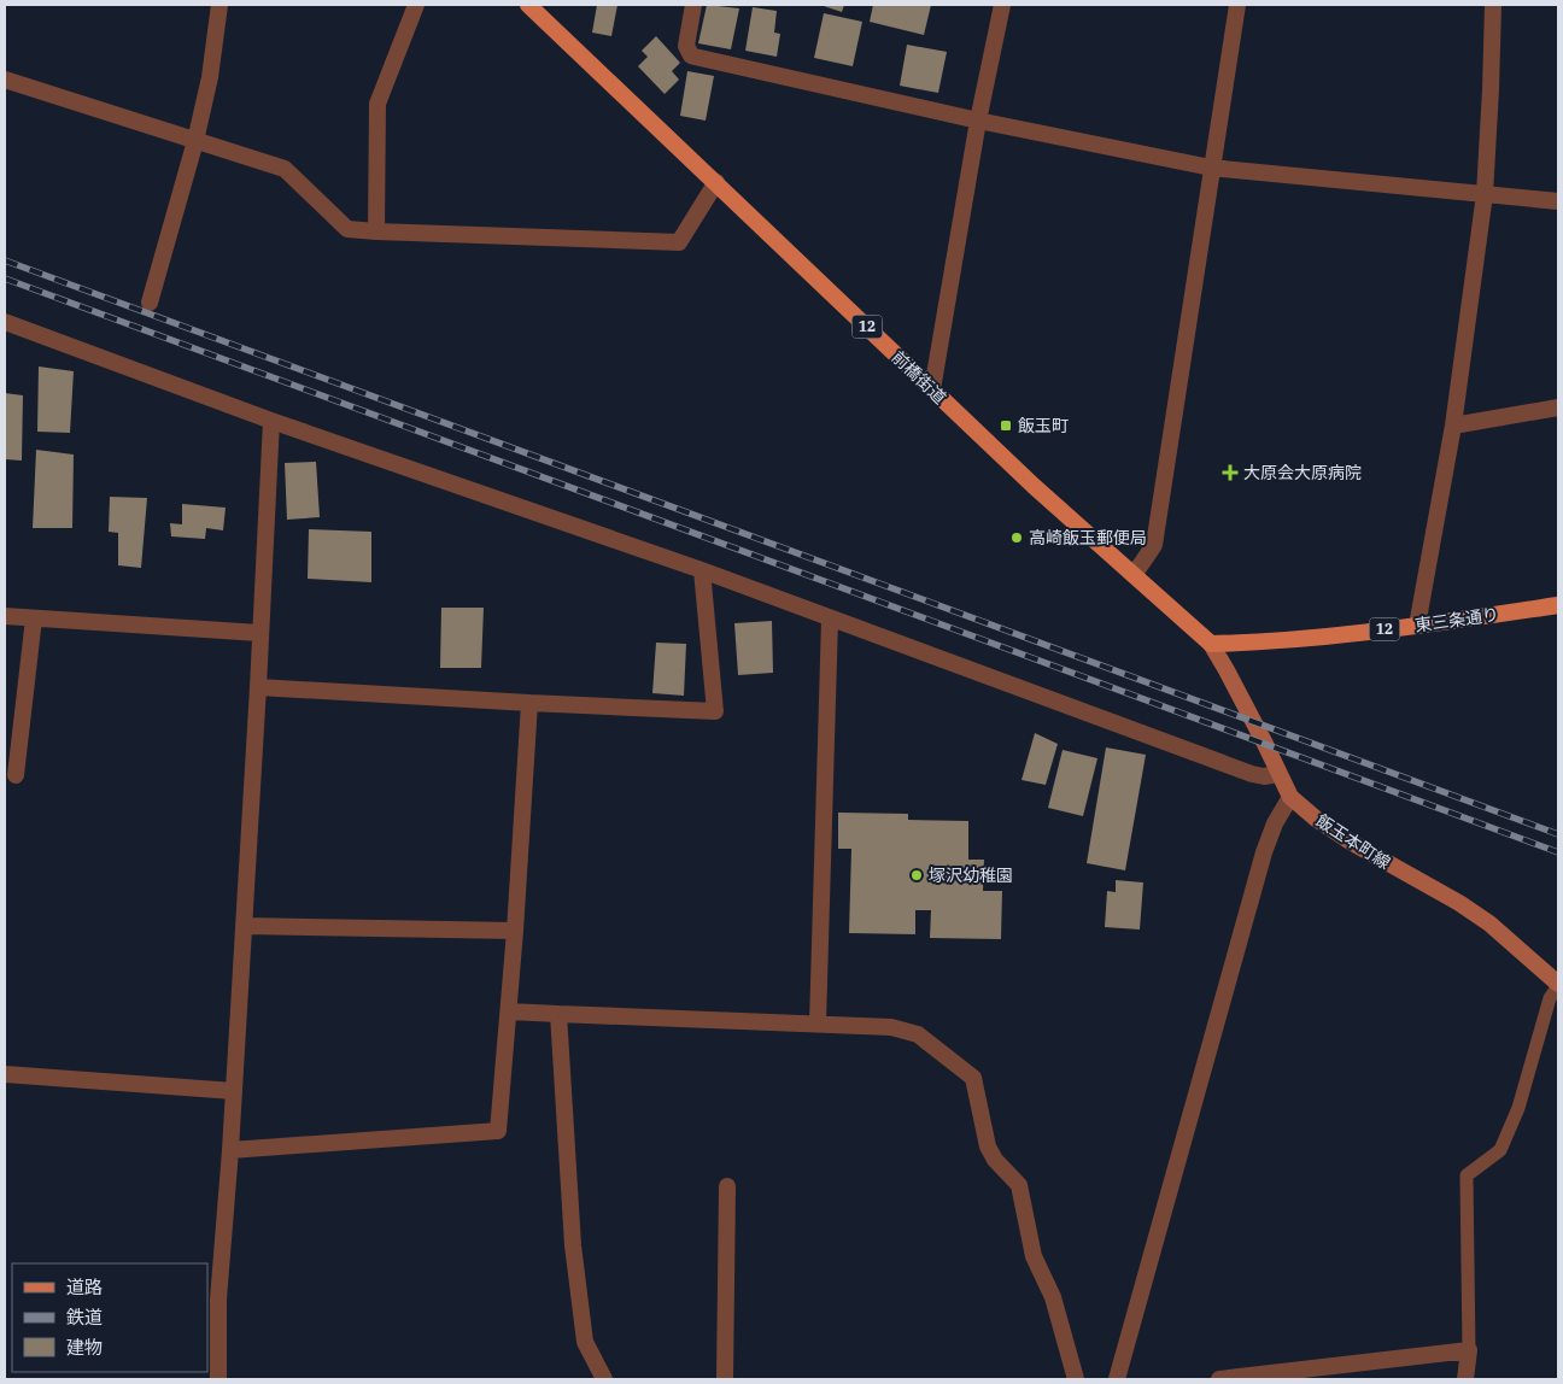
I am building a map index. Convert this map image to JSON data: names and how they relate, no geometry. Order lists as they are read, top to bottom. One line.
{"streets":{"main road":["12","前橋街道","東三条通り","飯玉本町線"]},"crossings":[["前橋街道","東三条通り"],["前橋街道","飯玉本町線"],["東三条通り","飯玉本町線"]],"places":{"transit":["飯玉町"],"health":["大原会大原病院"],"other":["高崎飯玉郵便局","塚沢幼稚園"]},"legend":["道路","鉄道","建物"]}
